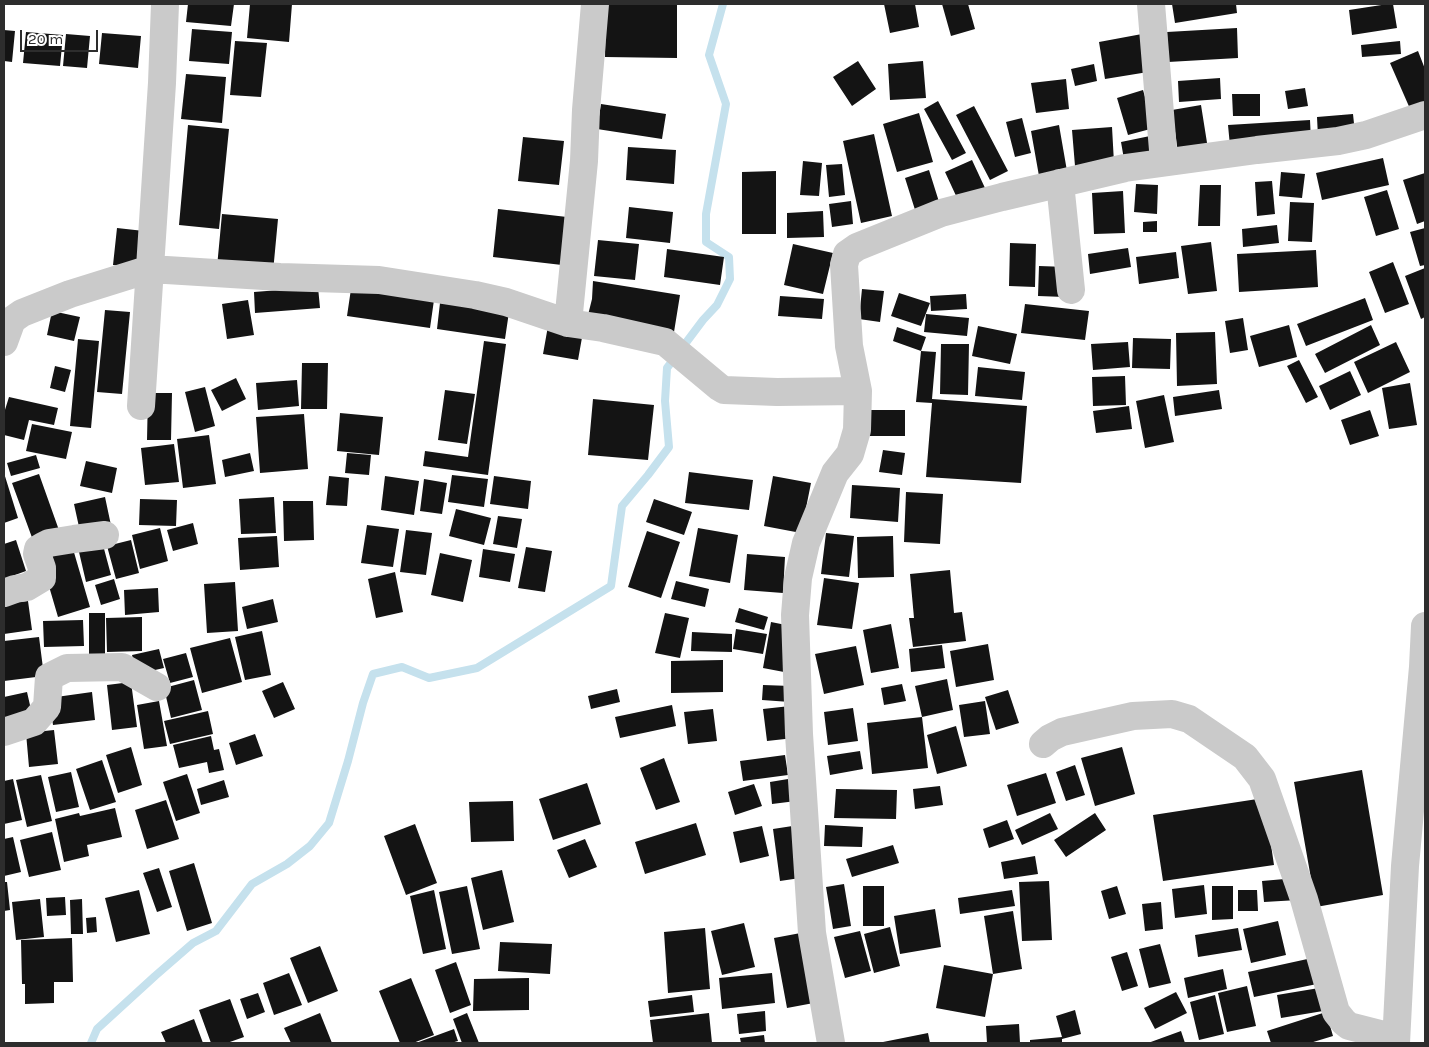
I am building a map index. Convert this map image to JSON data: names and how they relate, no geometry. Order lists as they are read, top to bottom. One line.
{"scale_bar":"20 m"}
